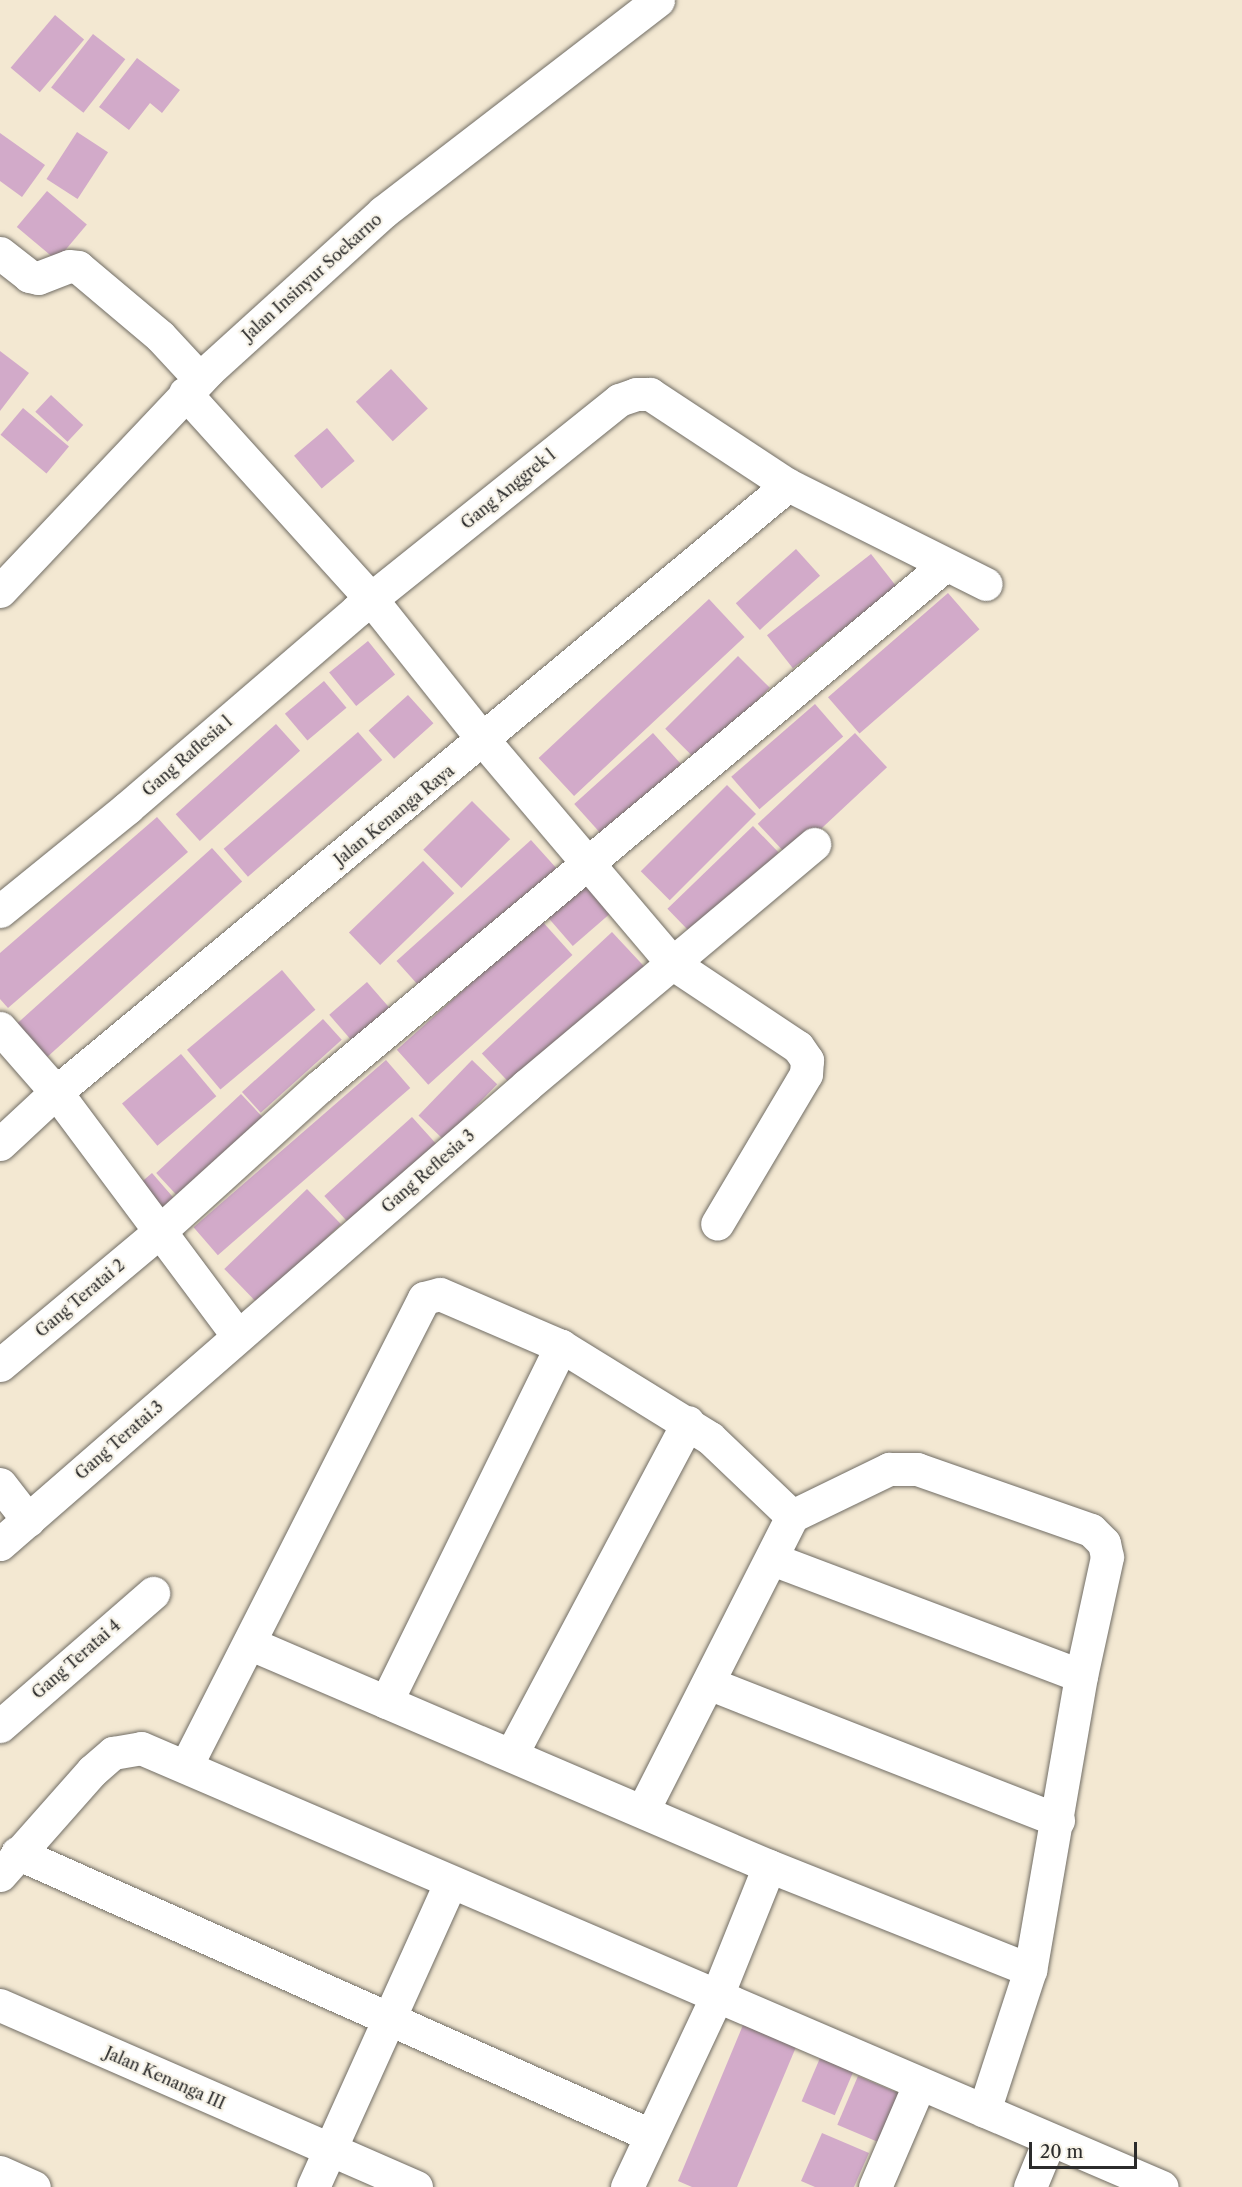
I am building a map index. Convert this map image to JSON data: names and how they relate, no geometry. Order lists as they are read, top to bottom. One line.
{"streets":{"street":["Jalan Insinyur Soekarno","Gang Anggrek l","Gang Raflesia l","Jalan Kenanga Raya","Gang Reflesia 3","Gang Teratai 2","Gang Teratai.3","Gang Teratai 4","Jalan Kenanga III"]},"crossings":[["Gang Anggrek l","Gang Raflesia l"],["Gang Anggrek l","Jalan Kenanga Raya"],["Gang Reflesia 3","Gang Teratai.3"]],"scale_bar":"20 m"}
